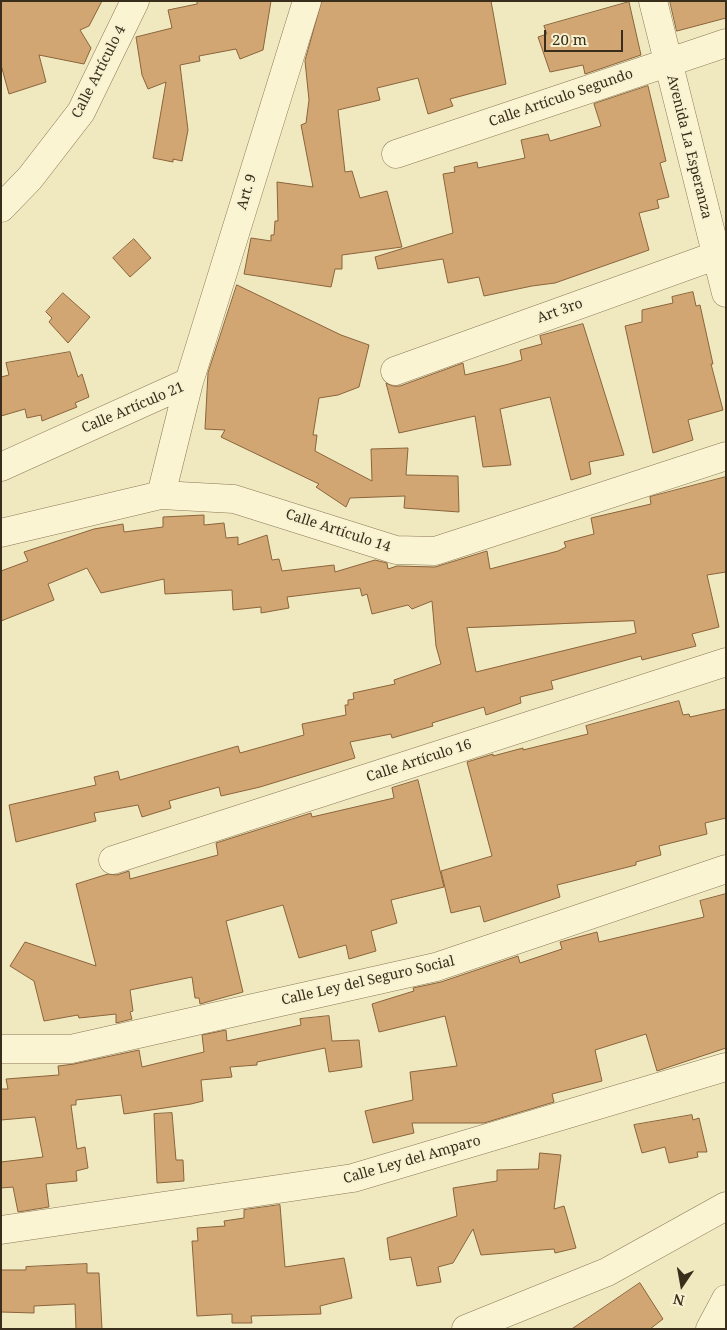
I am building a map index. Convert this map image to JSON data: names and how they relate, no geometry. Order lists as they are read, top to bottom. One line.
{"streets":{"street":["Calle Artículo 4","Calle Artículo Segundo","Avenida La Esperanza","Art. 9","Art 3ro","Calle Artículo 21","Calle Artículo 14","Calle Artículo 16","Calle Ley del Seguro Social","Calle Ley del Amparo"]},"crossings":[["Calle Artículo Segundo","Avenida La Esperanza"],["Avenida La Esperanza","Art 3ro"],["Art. 9","Calle Artículo 21"],["Calle Artículo 21","Calle Artículo 14"]],"scale_bar":"20 m","north":"bottom"}
